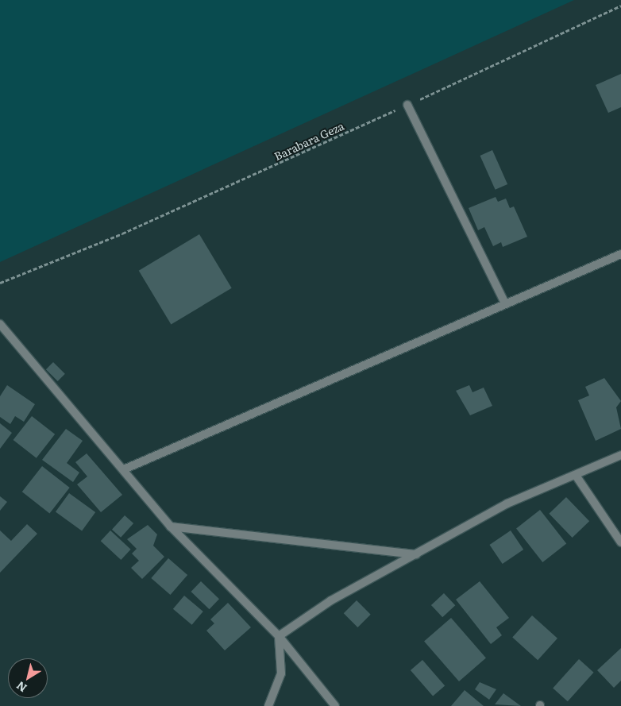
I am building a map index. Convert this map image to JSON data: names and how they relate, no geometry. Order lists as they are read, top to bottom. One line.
{"streets":{"path":["Barabara Geza"]},"north":"bottom left"}
